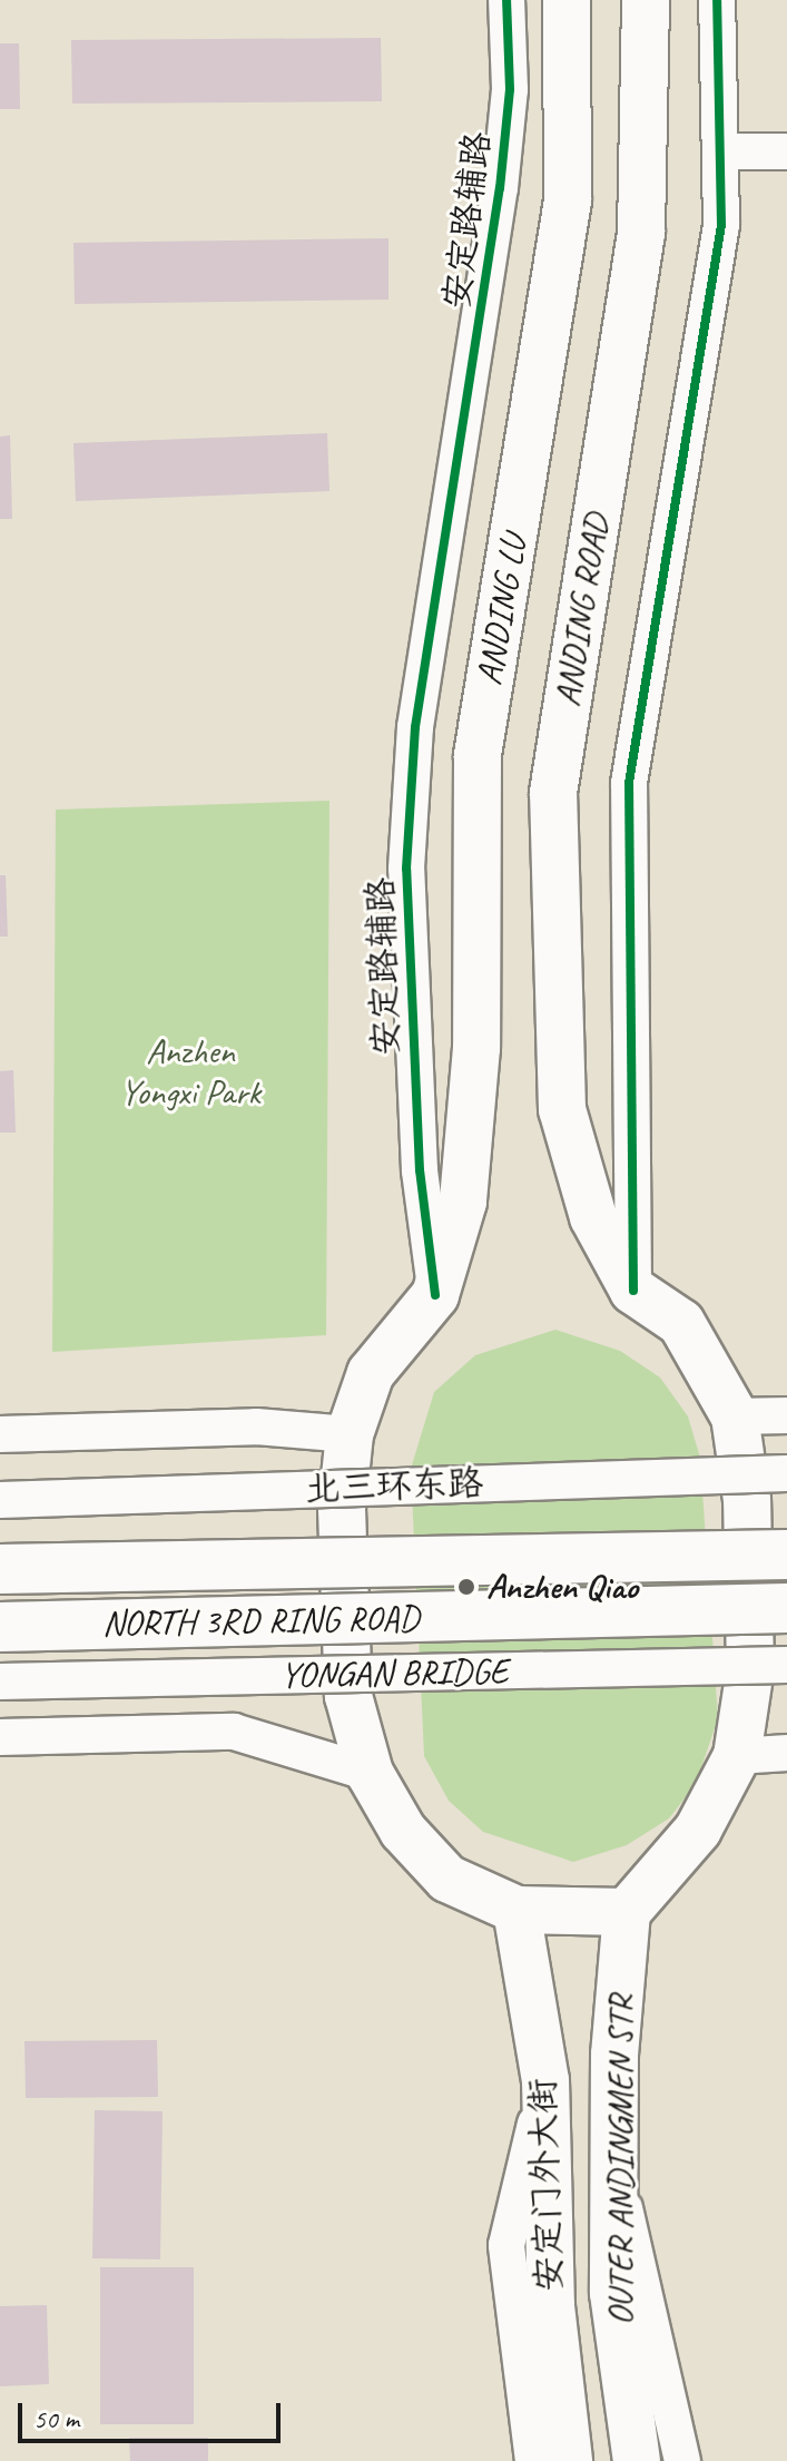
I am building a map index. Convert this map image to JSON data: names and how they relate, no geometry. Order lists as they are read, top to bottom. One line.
{"streets":{"highway":["NORTH 3RD RING ROAD"],"main road":["ANDING LU","ANDING ROAD","OUTER ANDINGMEN STR","安定门外大街"],"street":["安定路辅路","北三环东路","YONGAN BRIDGE"]},"crossings":[["安定路辅路","ANDING LU"]],"parks":["Anzhen Yongxi Park"],"places":["Anzhen Qiao"],"scale_bar":"50 m"}
